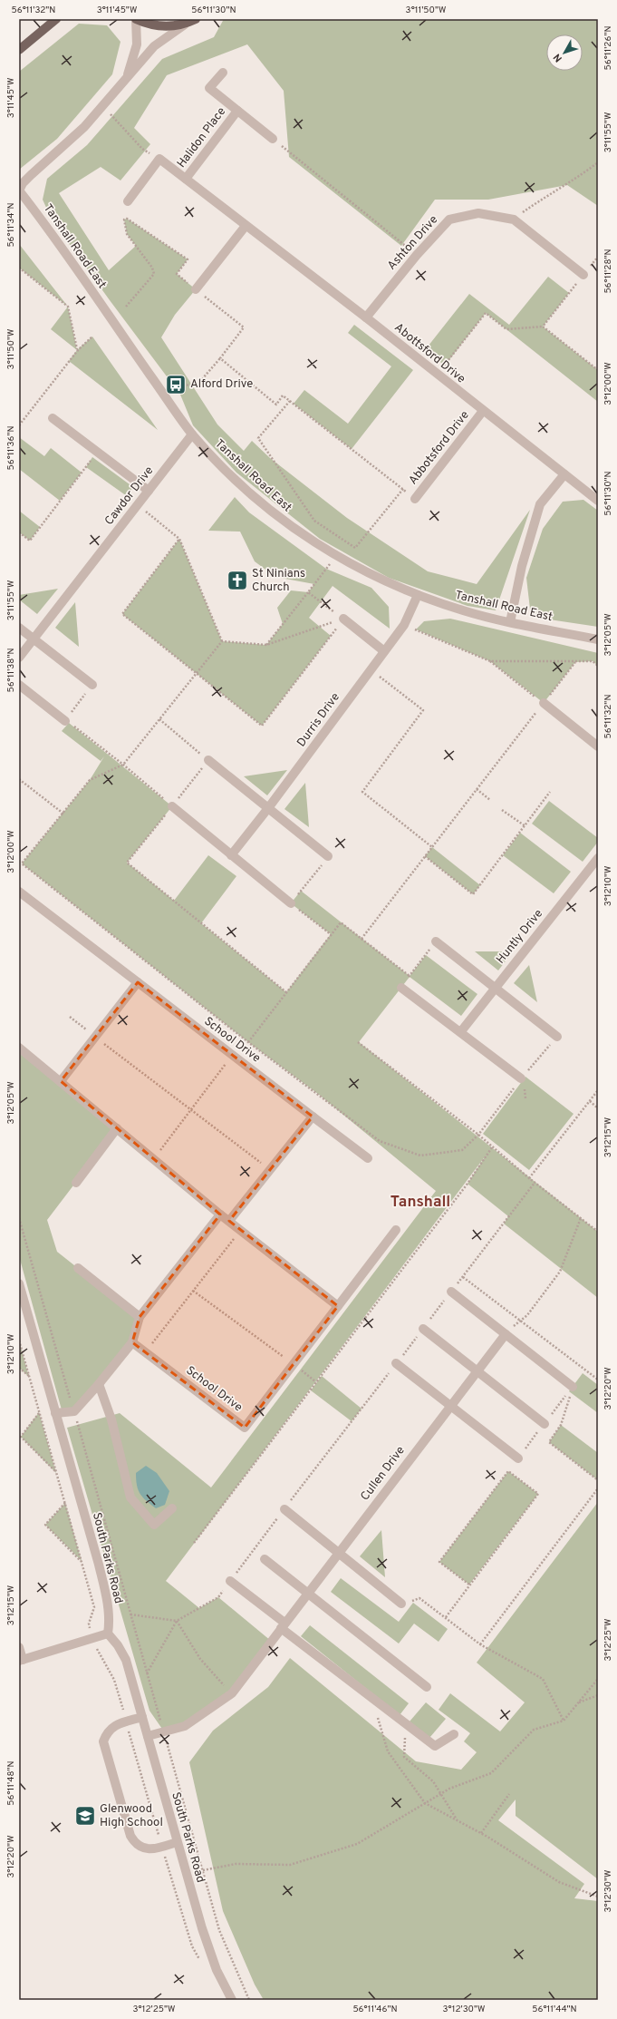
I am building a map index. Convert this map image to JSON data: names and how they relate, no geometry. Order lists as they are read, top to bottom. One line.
{"streets":{"street":["Halidon Place","Ashton Drive","Tanshall Road East","Abottsford Drive","Abbotsford Drive","Cawdor Drive","Durris Drive","Huntly Drive","School Drive","Cullen Drive","South Parks Road"]},"crossings":[["Halidon Place","Abottsford Drive"],["Ashton Drive","Abottsford Drive"],["Tanshall Road East","Cawdor Drive"],["Tanshall Road East","Durris Drive"],["Abottsford Drive","Abbotsford Drive"],["Cullen Drive","South Parks Road"]],"districts":["Tanshall"],"places":{"bus stop":["Alford Drive"],"church":["St Ninians Church"],"school or university":["Glenwood High School"]},"north":"bottom left","coordinates":["56°11'32\"N","3°11'45\"W","56°11'30\"N","3°11'50\"W","56°11'26\"N","3°11'55\"W","56°11'34\"N","56°11'28\"N","3°12'00\"W","56°11'36\"N","3°12'05\"W","56°11'38\"N","3°12'10\"W","3°12'15\"W","3°12'20\"W","3°12'25\"W","56°11'48\"N","3°12'30\"W","56°11'46\"N","56°11'44\"N"]}
